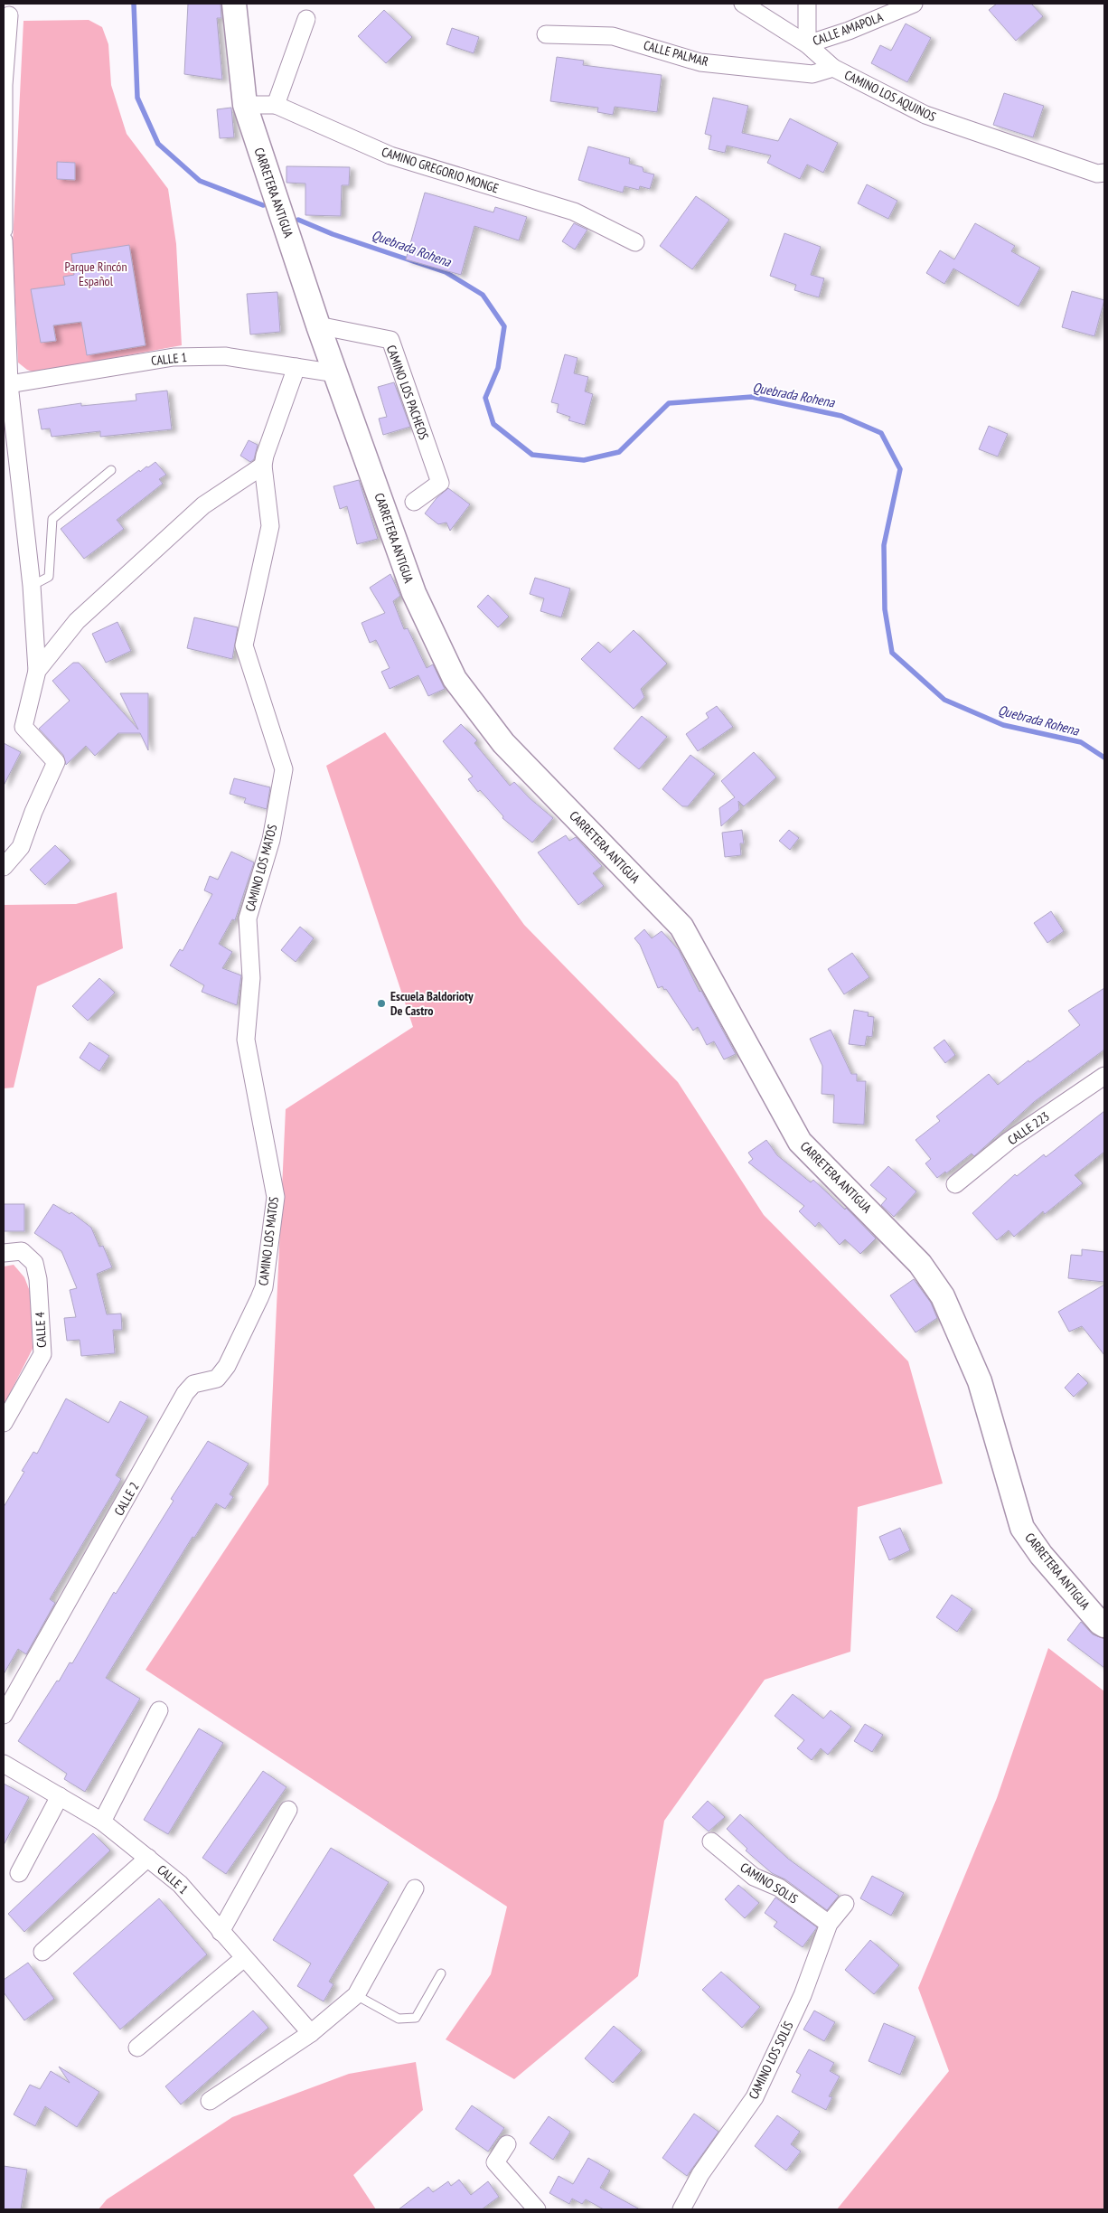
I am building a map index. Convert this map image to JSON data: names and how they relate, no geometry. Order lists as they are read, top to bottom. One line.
{"streets":{"street":["CALLE AMAPOLA","CALLE PALMAR","CAMINO LOS AQUINOS","CAMINO GREGORIO MONGE","CARRETERA ANTIGUA","CALLE 1","CAMINO LOS PACHEOS","CAMINO LOS MATOS","CALLE 223","CALLE 4","CALLE 2","CAMINO SOLIS","CAMINO LOS SOLÍS"]},"crossings":[["CALLE AMAPOLA","CAMINO LOS AQUINOS"],["CALLE PALMAR","CAMINO LOS AQUINOS"],["CAMINO GREGORIO MONGE","CARRETERA ANTIGUA"],["CARRETERA ANTIGUA","CALLE 1"],["CARRETERA ANTIGUA","CAMINO LOS PACHEOS"],["CALLE 1","CAMINO LOS MATOS"],["CAMINO LOS MATOS","CALLE 2"],["CAMINO SOLIS","CAMINO LOS SOLÍS"]],"water":["Quebrada Rohena"],"parks":["Parque Rincón Español"],"places":["Escuela Baldorioty De Castro"]}
